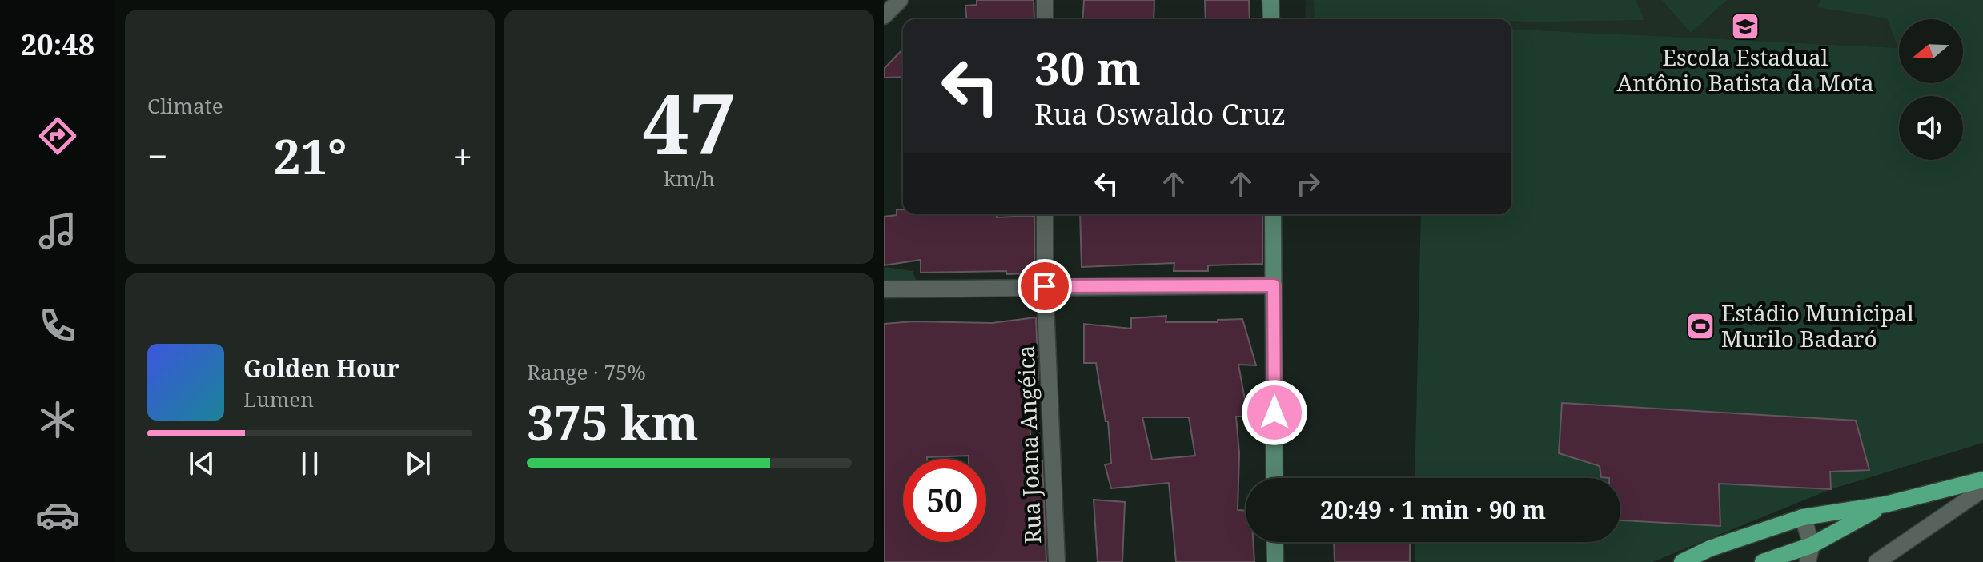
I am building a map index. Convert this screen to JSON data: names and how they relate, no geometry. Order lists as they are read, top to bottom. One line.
{"streets":{"street":["Rua Joana Angéica"]},"places":{"school or university":["Escola Estadual Antônio Batista da Mota"],"sports":["Estádio Municipal Murilo Badaró"]},"north":"left","page":{"tabs":"20:48","tile":["Climate",["47","km/h"],["Range · 75%","375 km"]],"turn":["30 m","Rua Oswaldo Cruz"],"heat":["−","21°","+"],"song":["Golden Hour","Lumen"],"limit":"50","trip":"20:49 · 1 min · 90 m"}}
